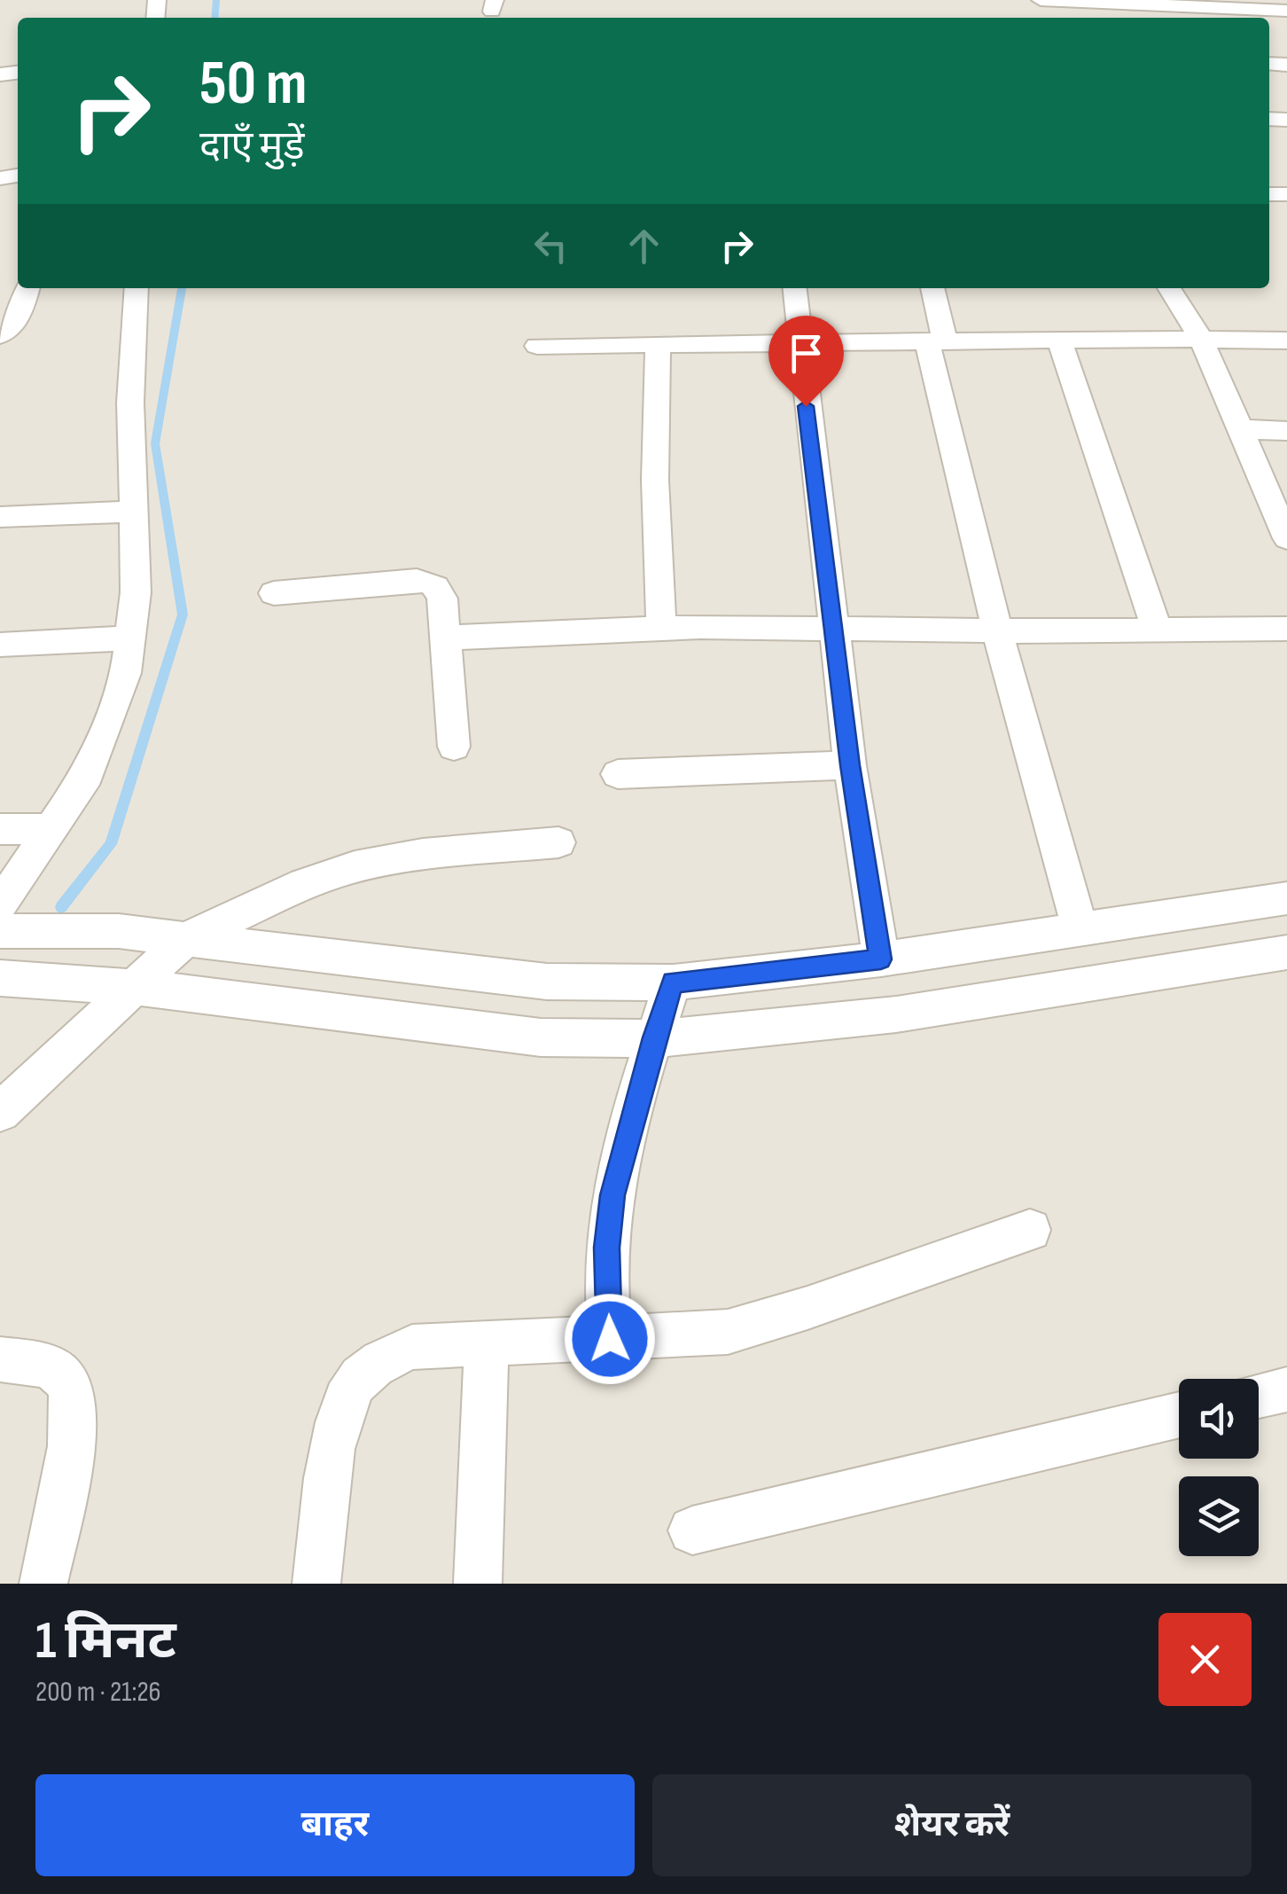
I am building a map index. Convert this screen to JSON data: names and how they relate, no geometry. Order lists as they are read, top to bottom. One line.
{"page":{"turn":["50 m","दाएँ मुड़ें"],"heading":["1 मिनट","200 m · 21:26"],"buttons":["बाहर","शेयर करें"]}}
